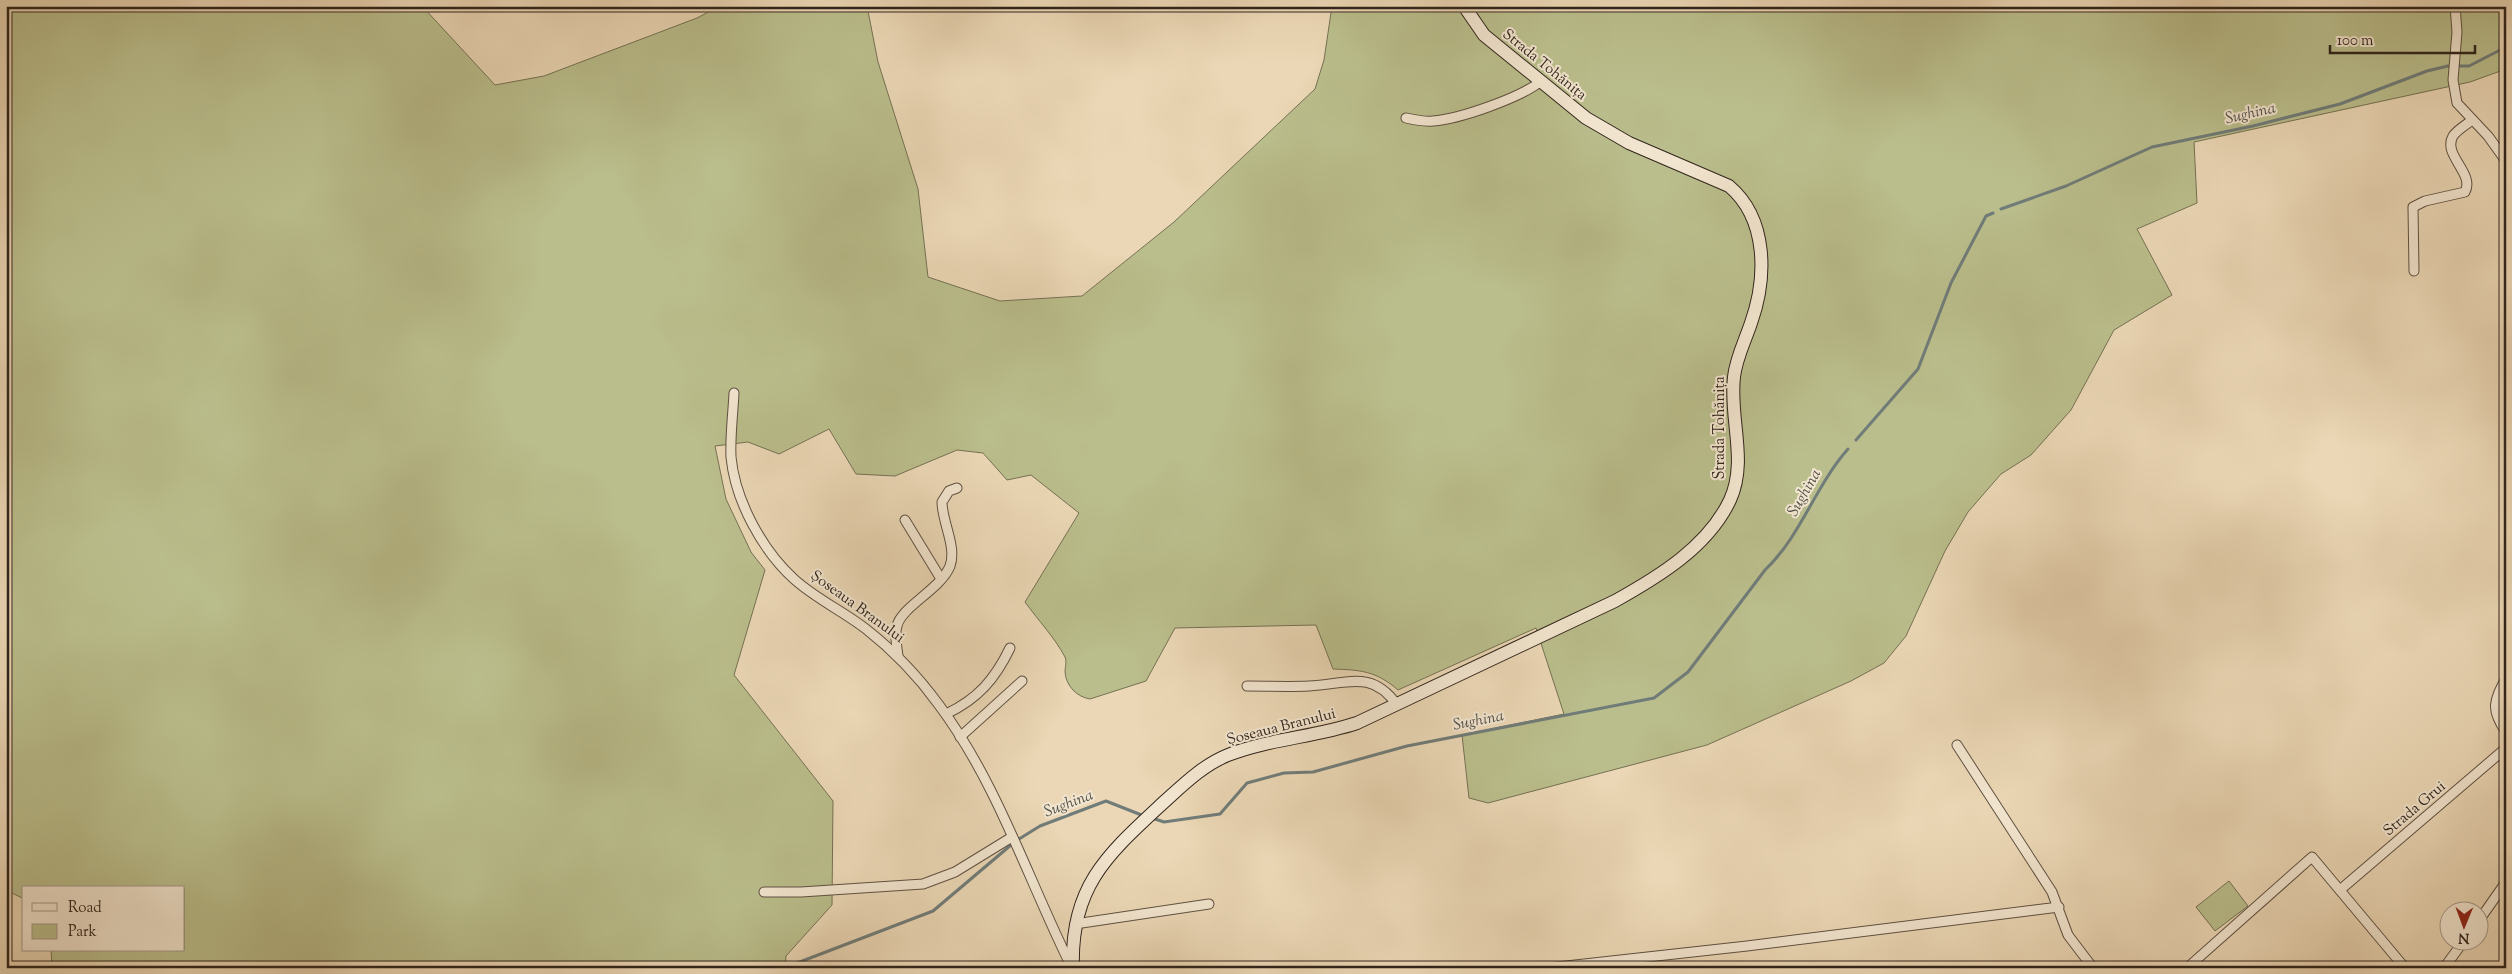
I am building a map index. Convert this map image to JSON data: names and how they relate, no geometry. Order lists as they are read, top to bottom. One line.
{"streets":{"main road":["Strada Tohănița","Șoseaua Branului"],"street":["Strada Grui"]},"crossings":[["Strada Tohănița","Șoseaua Branului"]],"water":["Sughina"],"legend":["Road","Park"],"scale_bar":"100 m","north":"bottom"}
